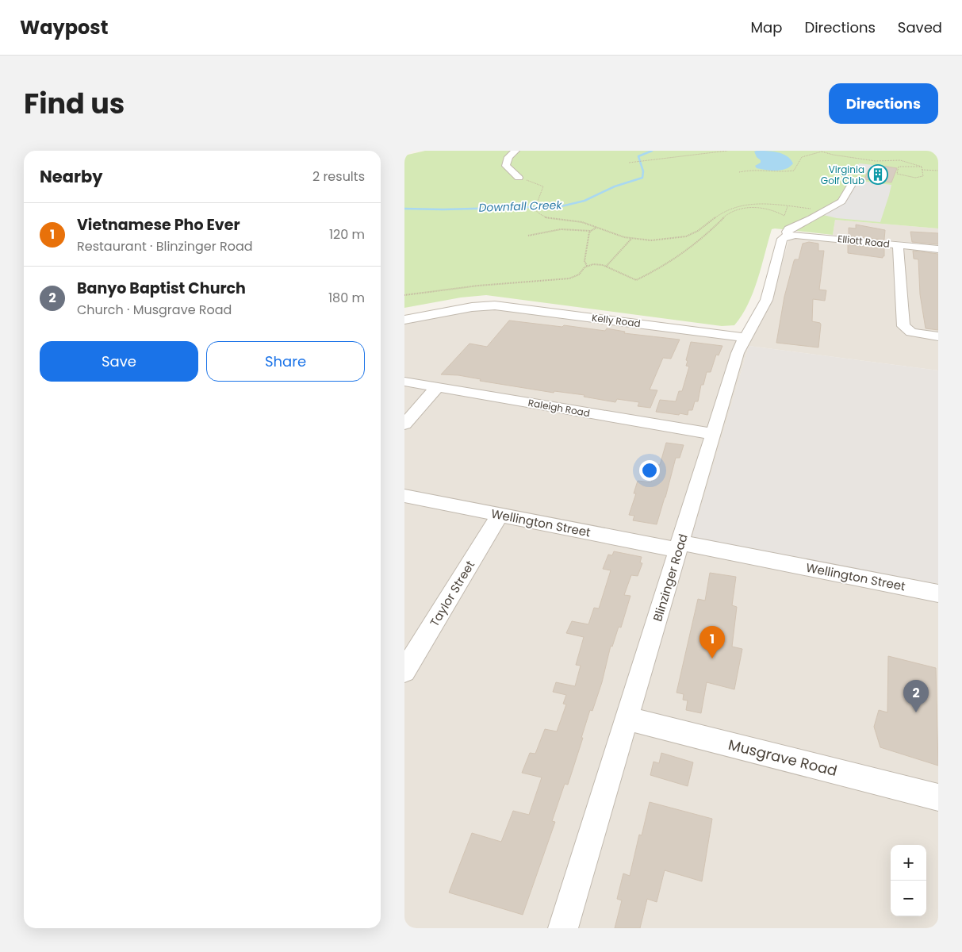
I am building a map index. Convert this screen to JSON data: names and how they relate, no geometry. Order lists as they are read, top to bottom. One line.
{"streets":{"street":["Elliott Road","Kelly Road","Raleigh Road","Wellington Street","Blinzinger Road","Taylor Street","Musgrave Road"]},"crossings":[["Elliott Road","Blinzinger Road"],["Kelly Road","Blinzinger Road"],["Raleigh Road","Blinzinger Road"],["Wellington Street","Blinzinger Road"],["Wellington Street","Taylor Street"],["Blinzinger Road","Musgrave Road"]],"water":["Downfall Creek"],"places":{"building":["Virginia Golf Club"]},"page":{"header":"Waypost","nav":["Map","Directions","Saved"],"title":"Find us","buttons":["Directions",["Save","Share"]],"heading":["Nearby","2 results"],"list":[{"mark":"1","name":"Vietnamese Pho Ever","note":"Restaurant · Blinzinger Road","value":"120 m"},{"mark":"2","name":"Banyo Baptist Church","note":"Church · Musgrave Road","value":"180 m"}],"pins":["1","2"],"map_buttons":["+","−"]}}
